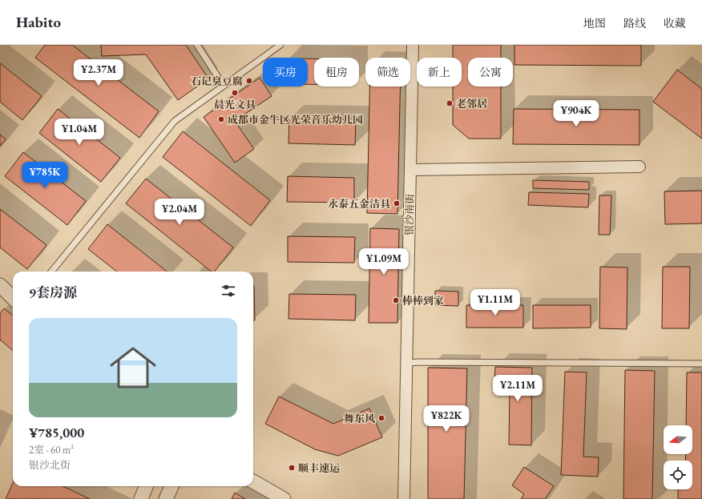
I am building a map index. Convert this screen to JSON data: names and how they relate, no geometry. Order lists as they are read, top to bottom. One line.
{"streets":{"street":["银沙南街"]},"places":["石记臭豆腐","晨光文具","老邻居","成都市金牛区光荣音乐幼儿园","永泰五金洁具","棒棒到家","舞东风","顺丰速运"],"north":"left","page":{"header":"Habito","nav":["地图","路线","收藏"],"chip":["买房","租房","筛选","新上","公寓"],"price":["¥2.37M","¥904K","¥1.04M","¥785K","¥2.04M","¥1.09M","¥1.11M","¥2.11M","¥822K"],"heading":"9套房源","list":[{"name":"¥785,000","note":"2室 · 60 m² · 银沙北街"}]}}
